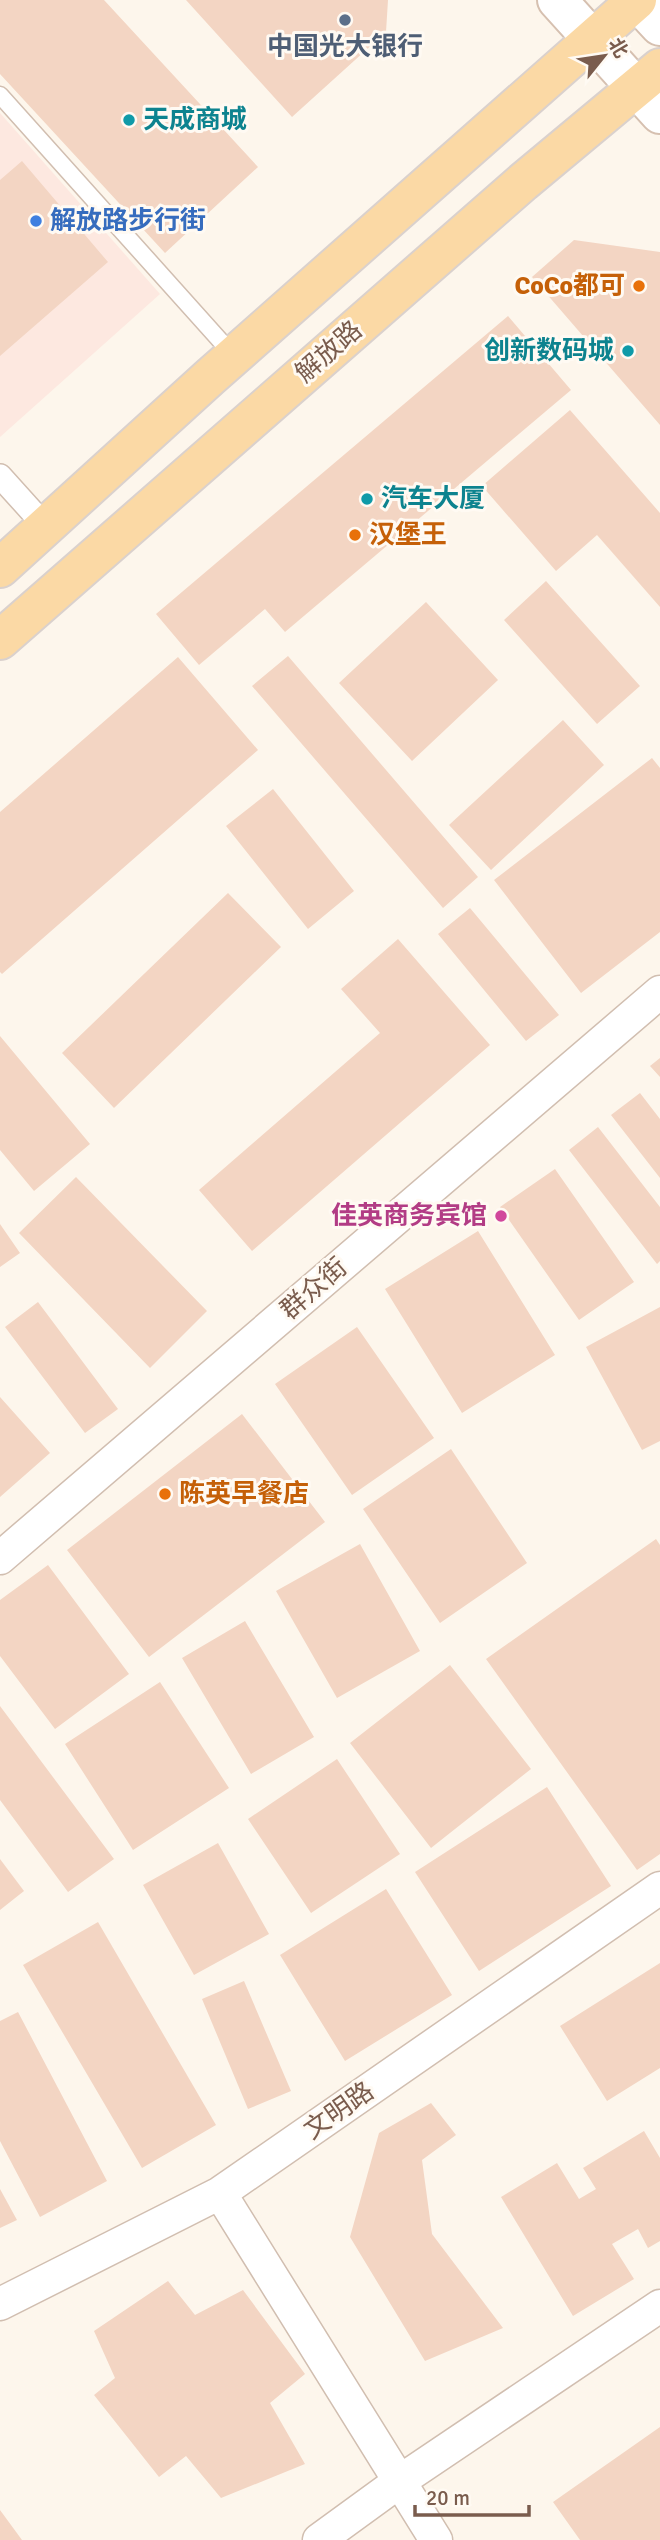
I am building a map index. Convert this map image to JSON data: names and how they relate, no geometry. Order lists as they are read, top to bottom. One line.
{"streets":{"main road":["解放路"],"street":["群众街","文明路"]},"places":["中国光大银行","天成商城","解放路步行街","CoCo都可","创新数码城","汽车大厦","汉堡王","佳英商务宾馆","陈英早餐店"],"scale_bar":"20 m","north":"top right"}
